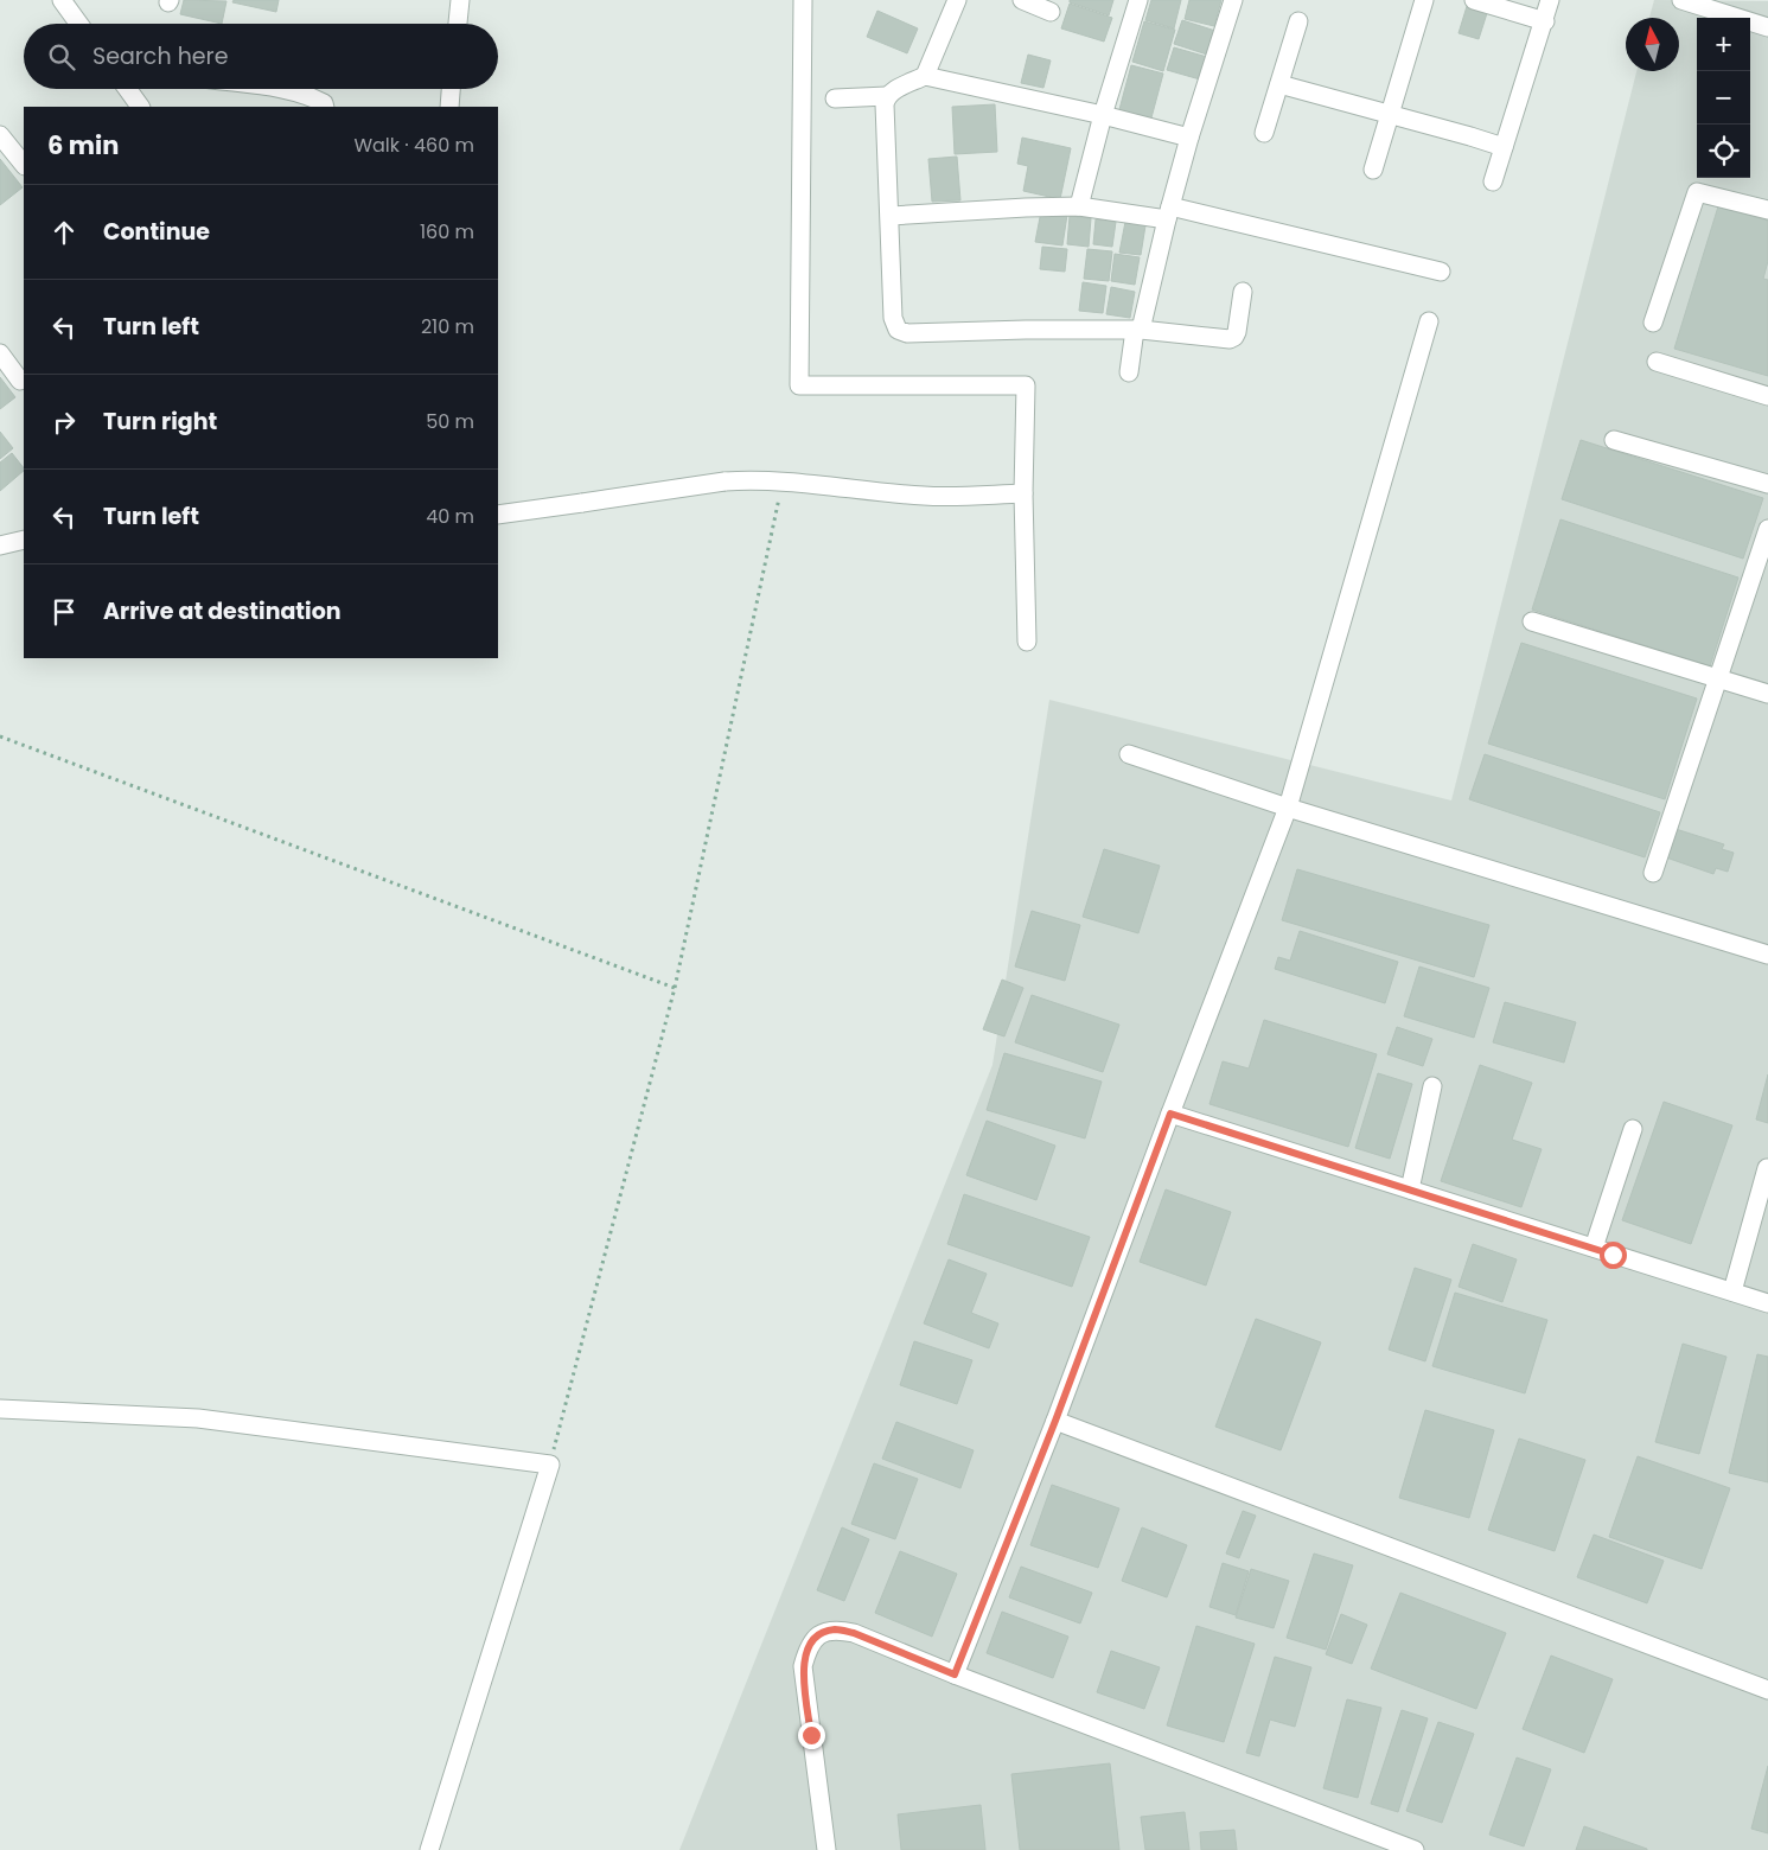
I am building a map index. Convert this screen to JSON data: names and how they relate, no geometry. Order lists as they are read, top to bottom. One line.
{"north":"top","page":{"map_buttons":["+","−"],"search":"Search here","heading":["6 min","Walk · 460 m"],"list":[["Continue","160 m"],["Turn left","210 m"],["Turn right","50 m"],["Turn left","40 m"],"Arrive at destination"]}}
